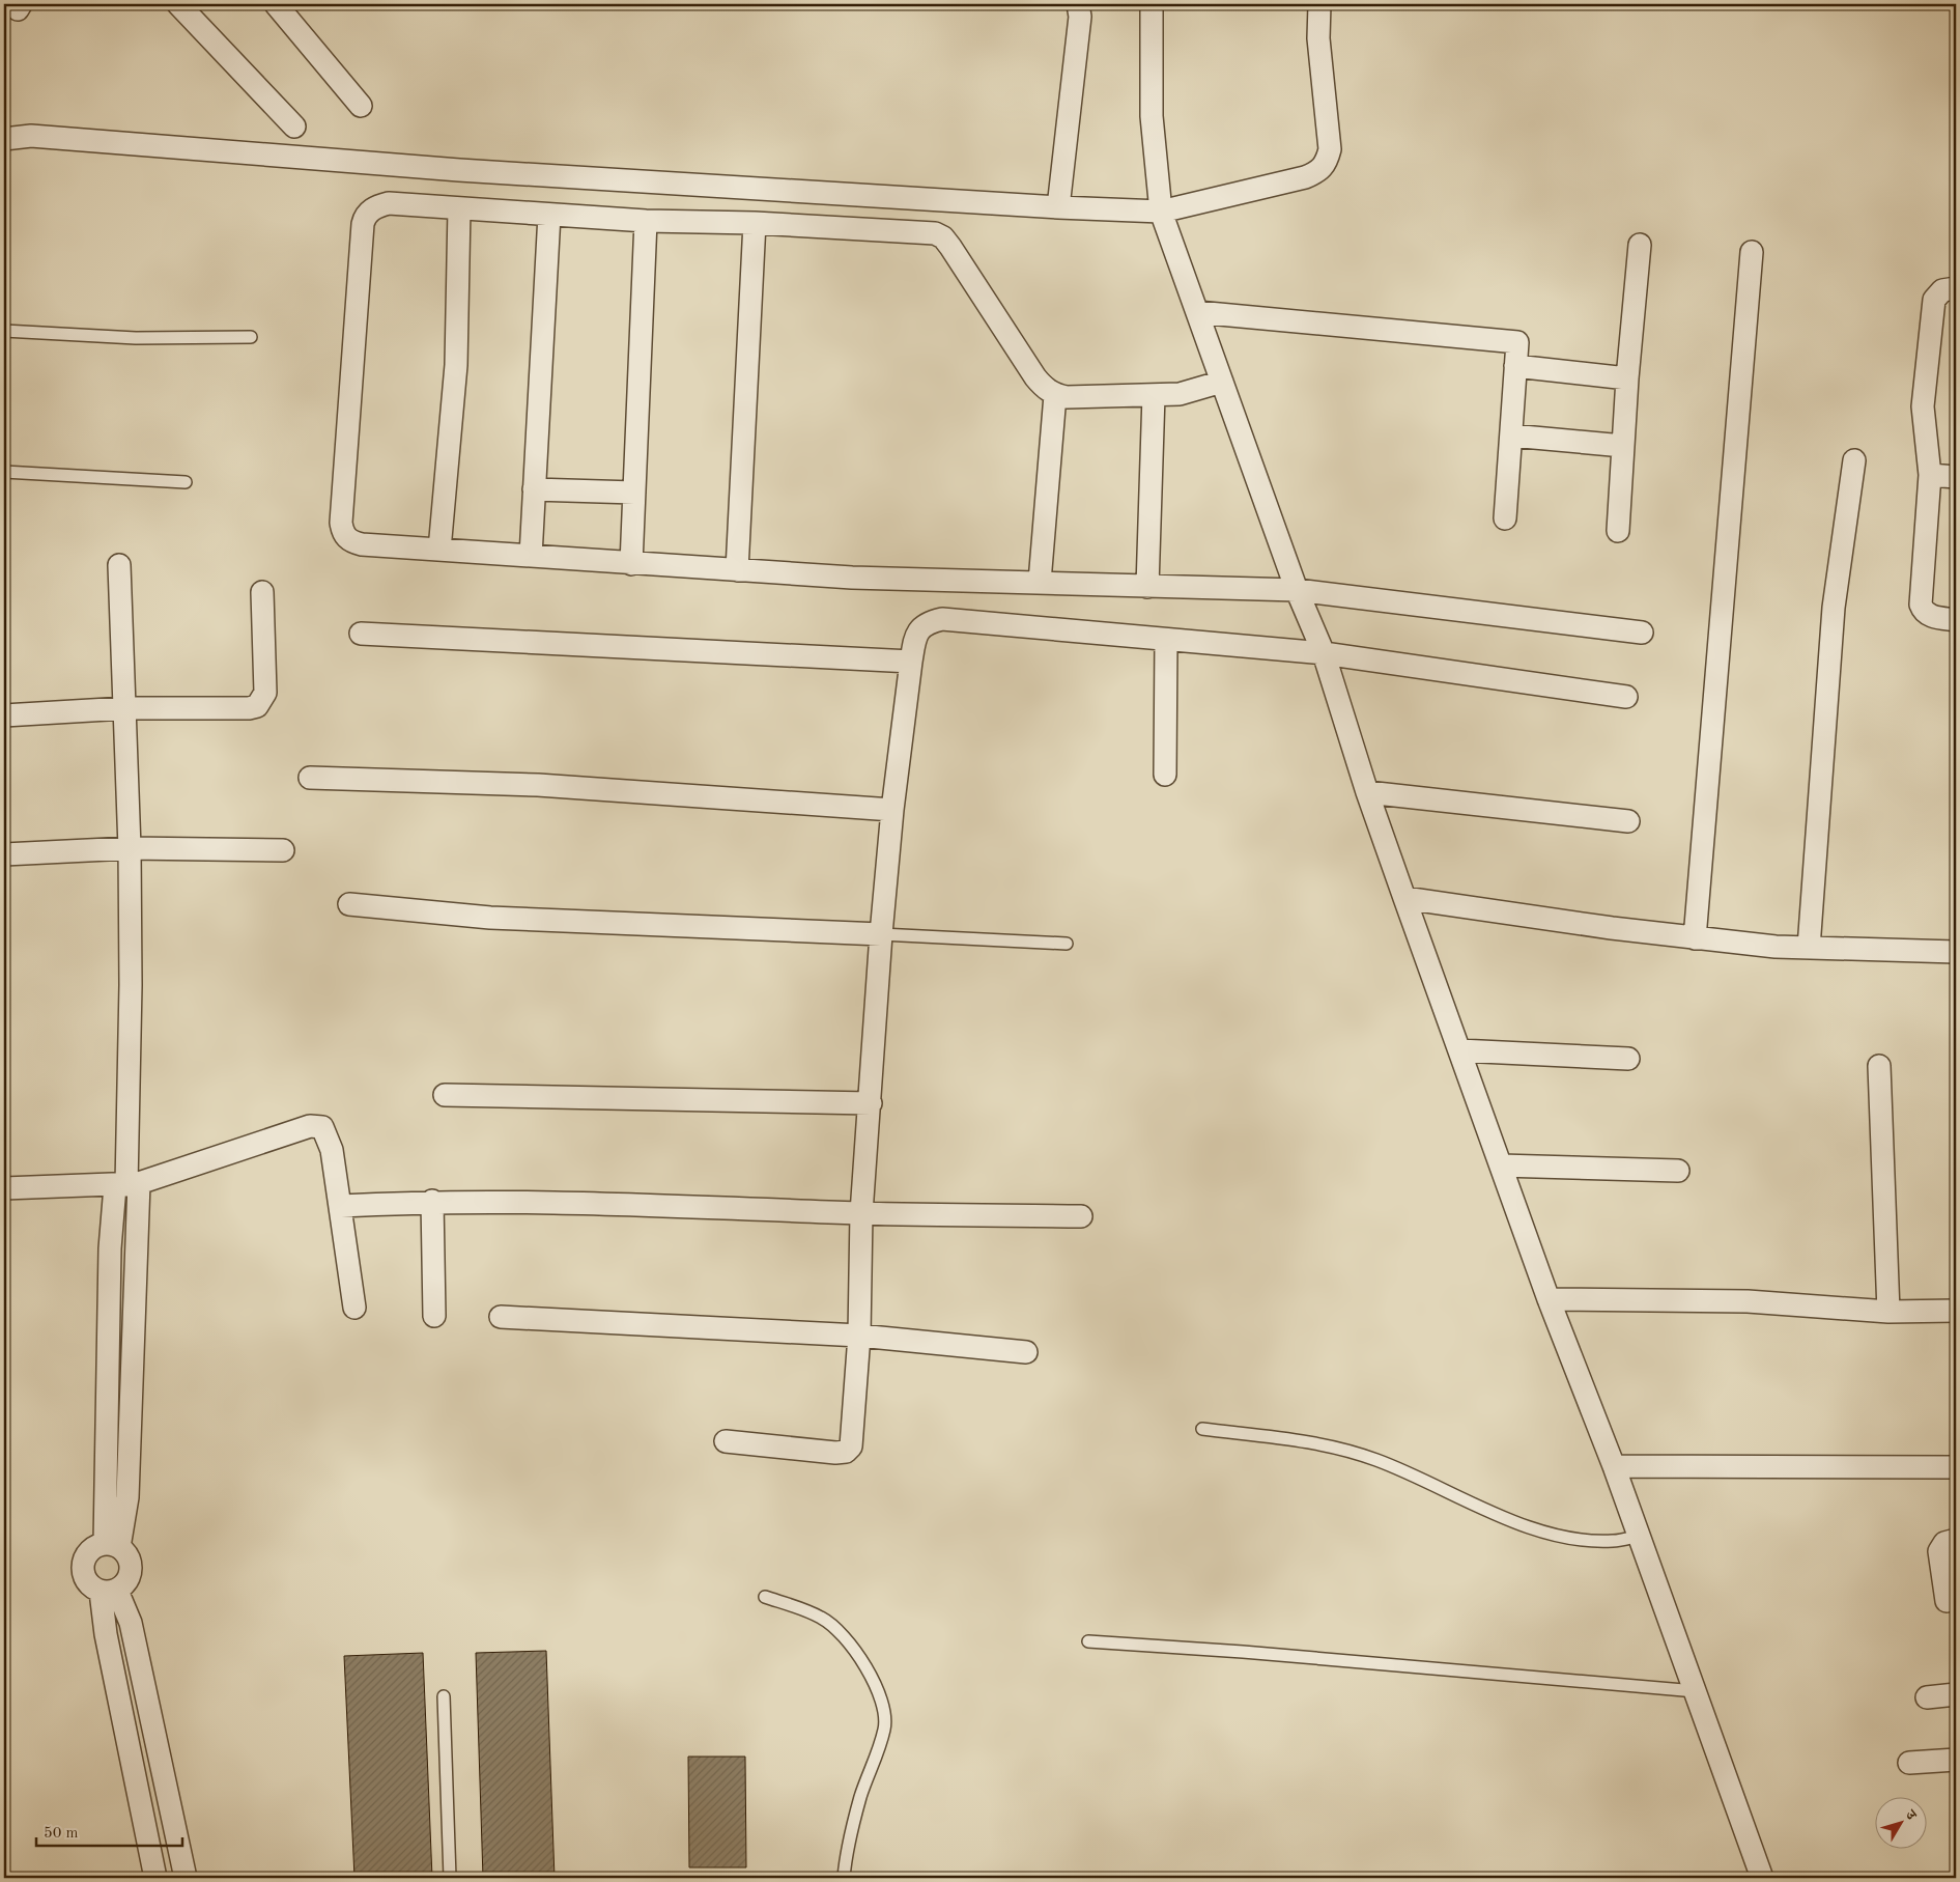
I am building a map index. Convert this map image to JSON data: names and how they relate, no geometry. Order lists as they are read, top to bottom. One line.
{"scale_bar":"50 m","north":"top right"}
